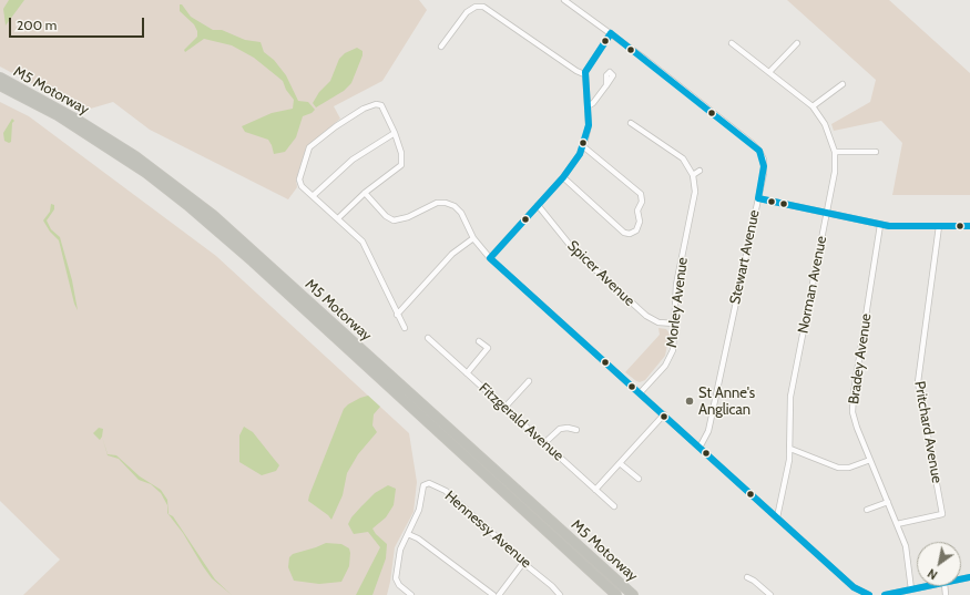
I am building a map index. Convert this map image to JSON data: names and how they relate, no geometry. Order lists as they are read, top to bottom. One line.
{"streets":{"highway":["M5 Motorway"],"street":["Stewart Avenue","Spicer Avenue","Norman Avenue","Morley Avenue","Bradey Avenue","Fitzgerald Avenue","Pritchard Avenue","Hennessy Avenue"]},"crossings":[["Spicer Avenue","Morley Avenue"],["Bradey Avenue","Pritchard Avenue"]],"places":["St Anne's Anglican"],"scale_bar":"200 m","north":"bottom left"}
